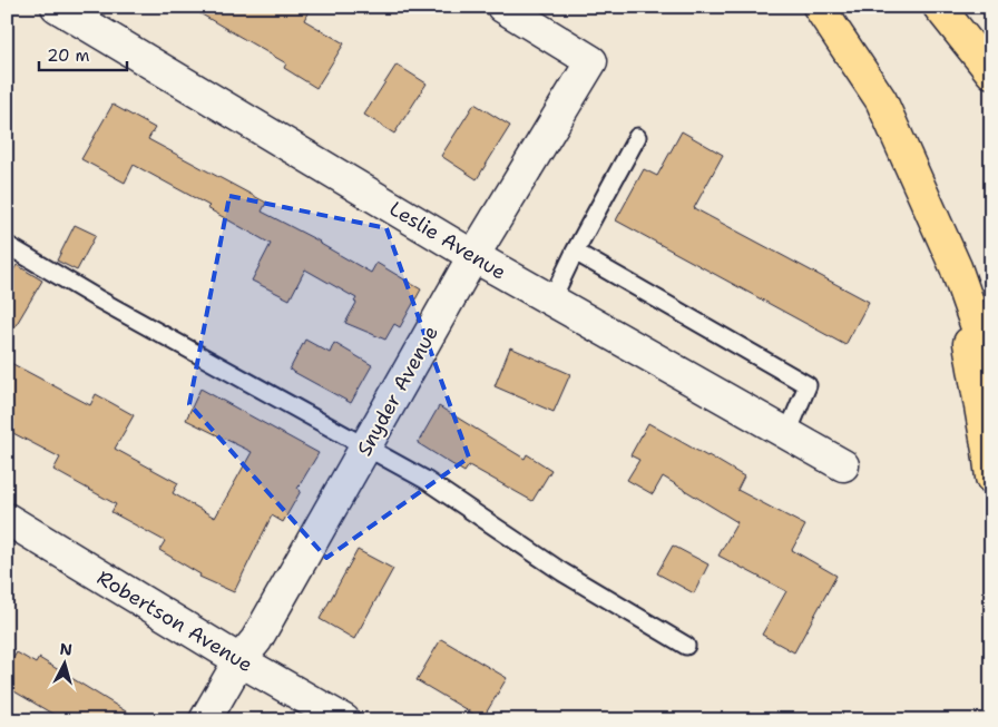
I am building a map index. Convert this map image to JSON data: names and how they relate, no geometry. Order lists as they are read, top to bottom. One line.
{"streets":{"street":["Leslie Avenue","Snyder Avenue","Robertson Avenue"]},"crossings":[["Leslie Avenue","Snyder Avenue"],["Snyder Avenue","Robertson Avenue"]],"scale_bar":"20 m","north":"top"}
